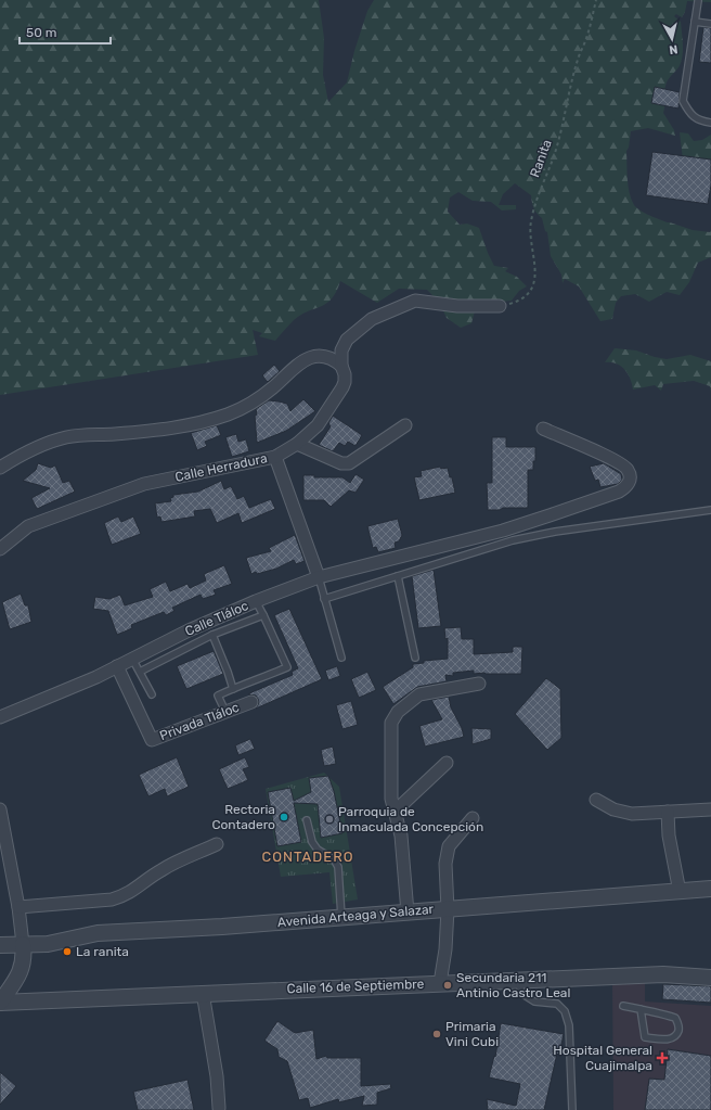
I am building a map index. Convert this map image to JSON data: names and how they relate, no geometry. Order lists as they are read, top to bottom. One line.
{"streets":{"street":["Calle Herradura","Calle Tláloc","Privada Tláloc","Avenida Arteaga y Salazar","Calle 16 de Septiembre"],"path":["Ranita"]},"crossings":[["Ranita","Calle Herradura"],["Calle Tláloc","Privada Tláloc"]],"districts":["CONTADERO"],"places":{"other":["Rectoria Contadero","Parroquia de Inmaculada Concepción","La ranita","Secundaria 211 Antinio Castro Leal","Primaria Vini Cubi"],"health":["Hospital General Cuajimalpa"]},"scale_bar":"50 m","north":"bottom"}
